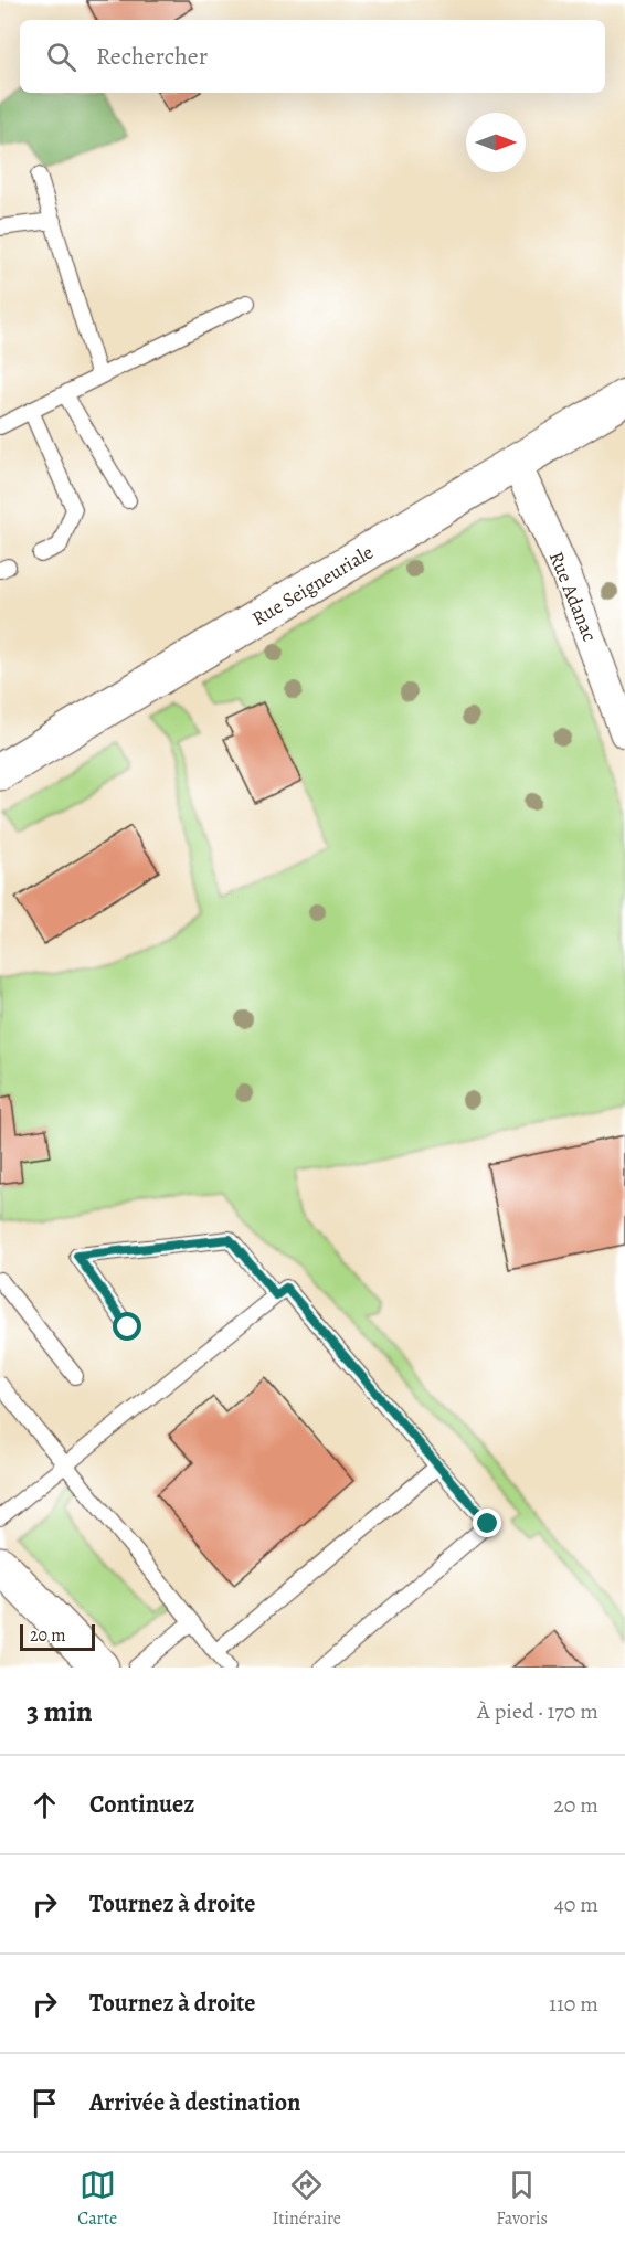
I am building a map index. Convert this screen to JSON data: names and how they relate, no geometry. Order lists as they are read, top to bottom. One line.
{"streets":{"street":["Rue Seigneuriale","Rue Adanac"]},"crossings":[["Rue Seigneuriale","Rue Adanac"]],"scale_bar":"20 m","north":"right","page":{"search":"Rechercher","scale":"20 m","heading":["3 min","À pied · 170 m"],"list":[["Continuez","20 m"],["Tournez à droite","40 m"],["Tournez à droite","110 m"],"Arrivée à destination"],"nav":["Carte","Itinéraire","Favoris"]}}
